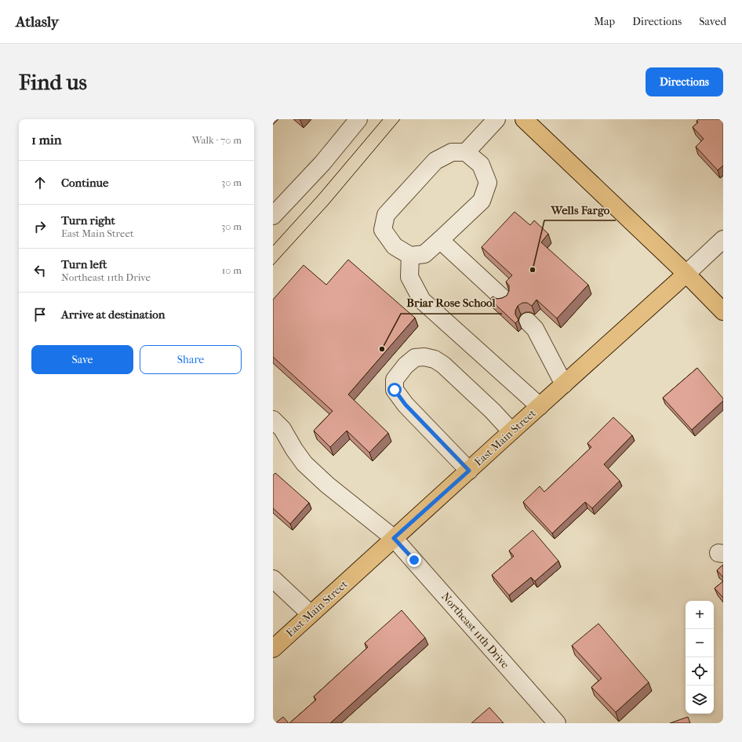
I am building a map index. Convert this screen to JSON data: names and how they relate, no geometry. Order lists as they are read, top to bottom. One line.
{"streets":{"main road":["East Main Street"],"street":["Northeast 11th Drive"]},"crossings":[["East Main Street","Northeast 11th Drive"]],"places":["Wells Fargo","Briar Rose School"],"page":{"header":"Atlasly","nav":["Map","Directions","Saved"],"buttons":["Directions",["Save","Share"]],"title":"Find us","heading":["1 min","Walk · 70 m"],"list":[["Continue","30 m"],["Turn right","East Main Street","30 m"],["Turn left","Northeast 11th Drive","10 m"],"Arrive at destination"],"map_buttons":["+","−"]}}
